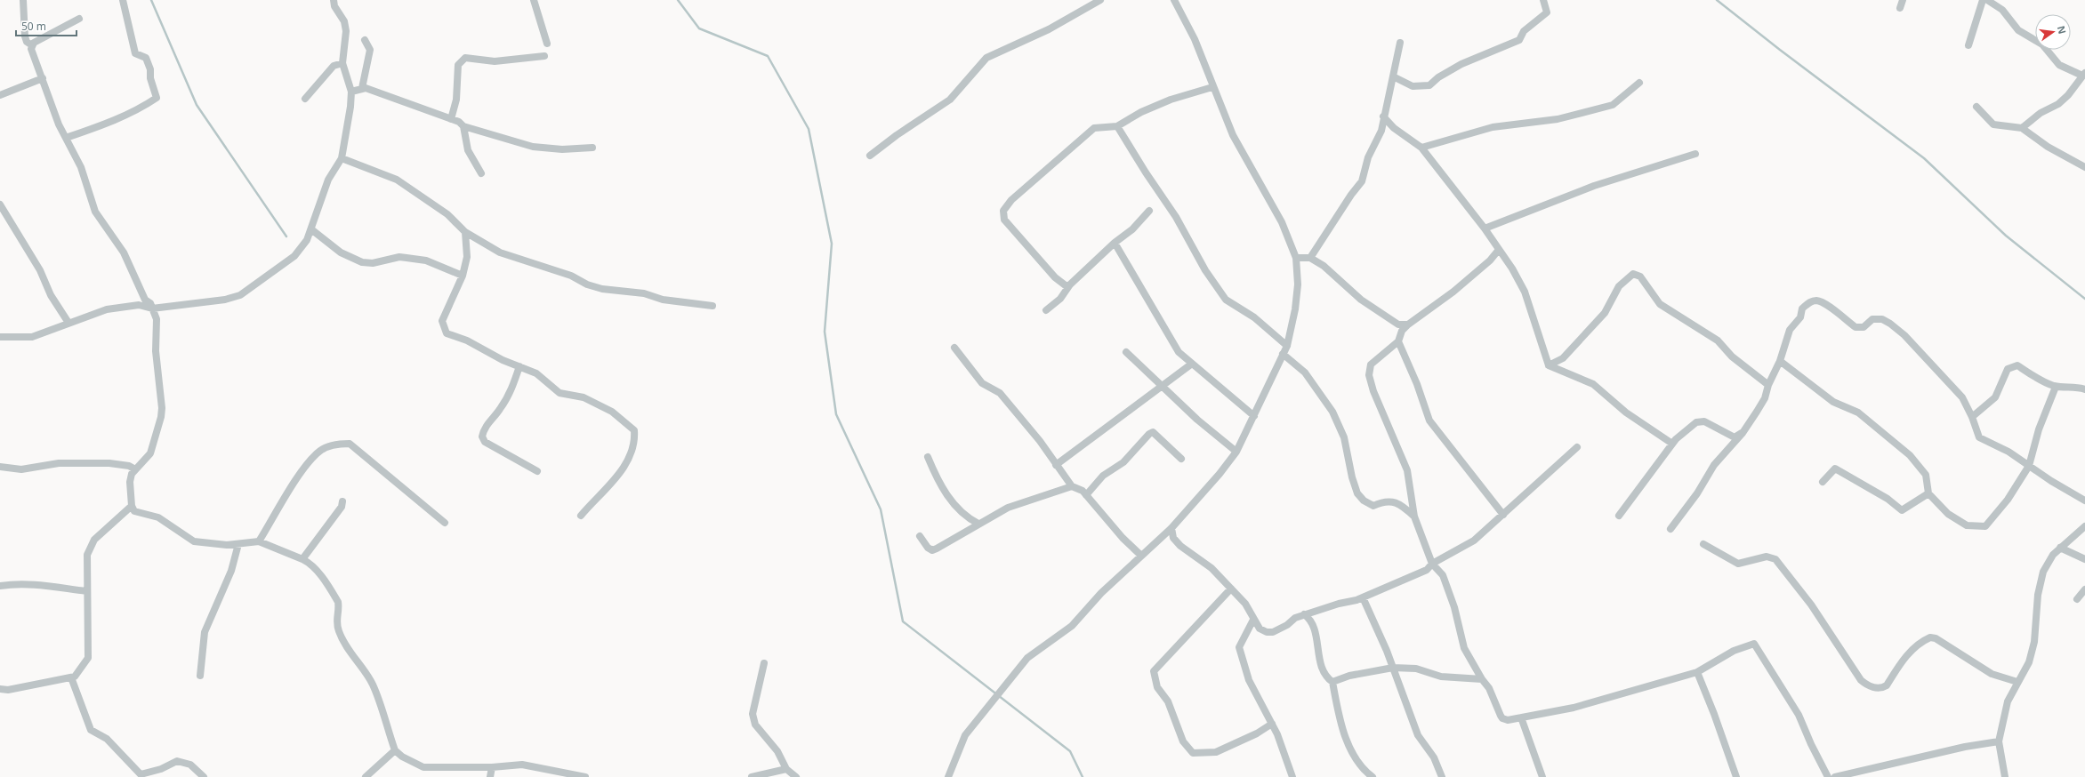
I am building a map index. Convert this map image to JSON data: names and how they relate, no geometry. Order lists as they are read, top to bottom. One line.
{"scale_bar":"50 m","north":"right"}
